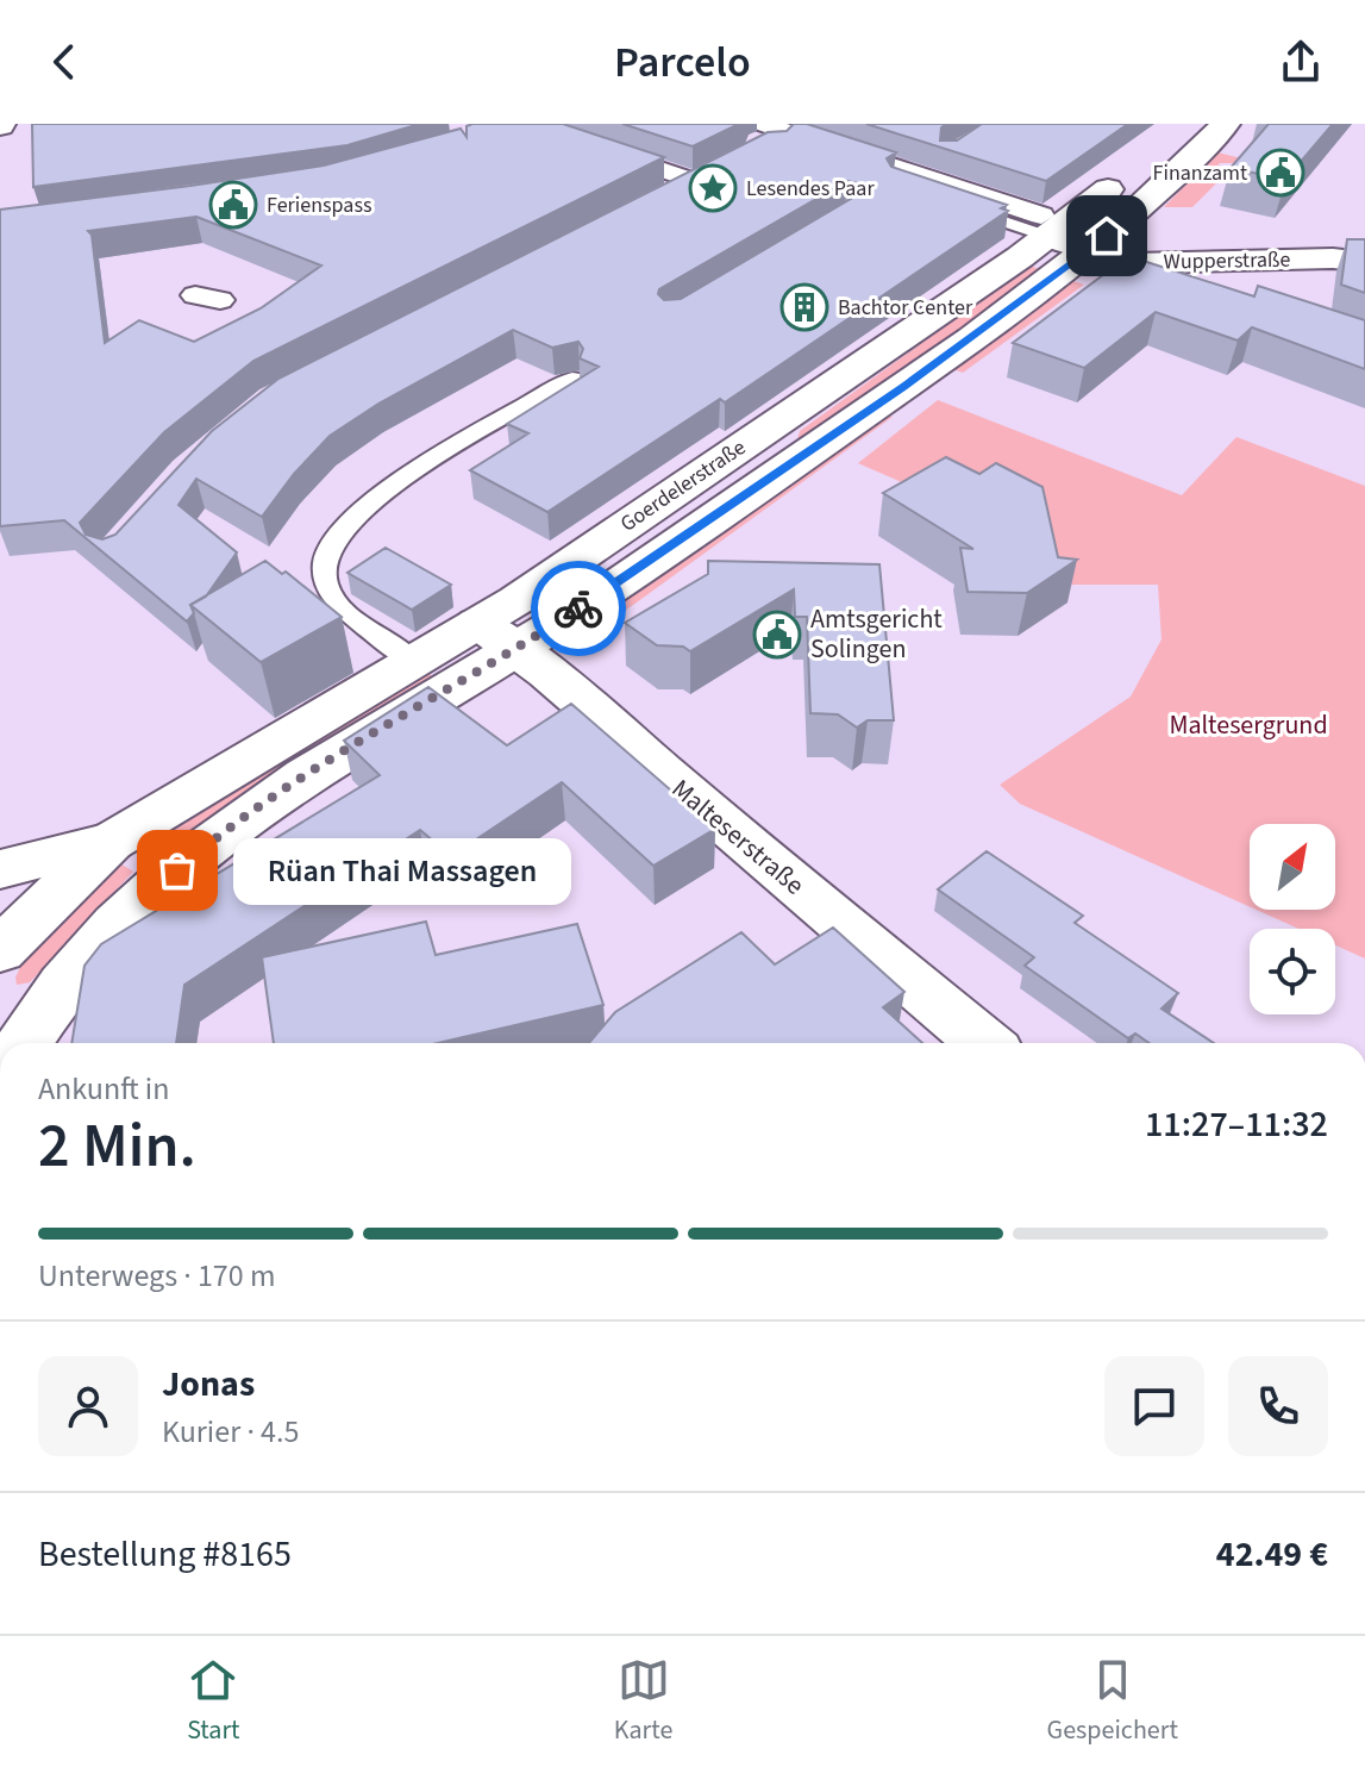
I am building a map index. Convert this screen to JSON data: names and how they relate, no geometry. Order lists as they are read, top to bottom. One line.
{"streets":{"main road":["Wupperstraße","Goerdelerstraße","Malteserstraße"]},"crossings":[["Wupperstraße","Goerdelerstraße"],["Goerdelerstraße","Malteserstraße"]],"parks":["Maltesergrund"],"places":{"public building":["Finanzamt","Ferienspass","Amtsgericht Solingen"],"place":["Lesendes Paar"],"building":["Bachtor Center"],"other":["Rüan Thai Massagen"]},"north":"top right","page":{"header":"Parcelo","bubble":"Rüan Thai Massagen","heading":["2 Min.","Ankunft in","11:27–11:32"],"panel":["Jonas","Kurier · 4.5","Bestellung #8165","42.49 €"],"bar":"Unterwegs · 170 m","tabs":["Start","Karte","Gespeichert"]}}
